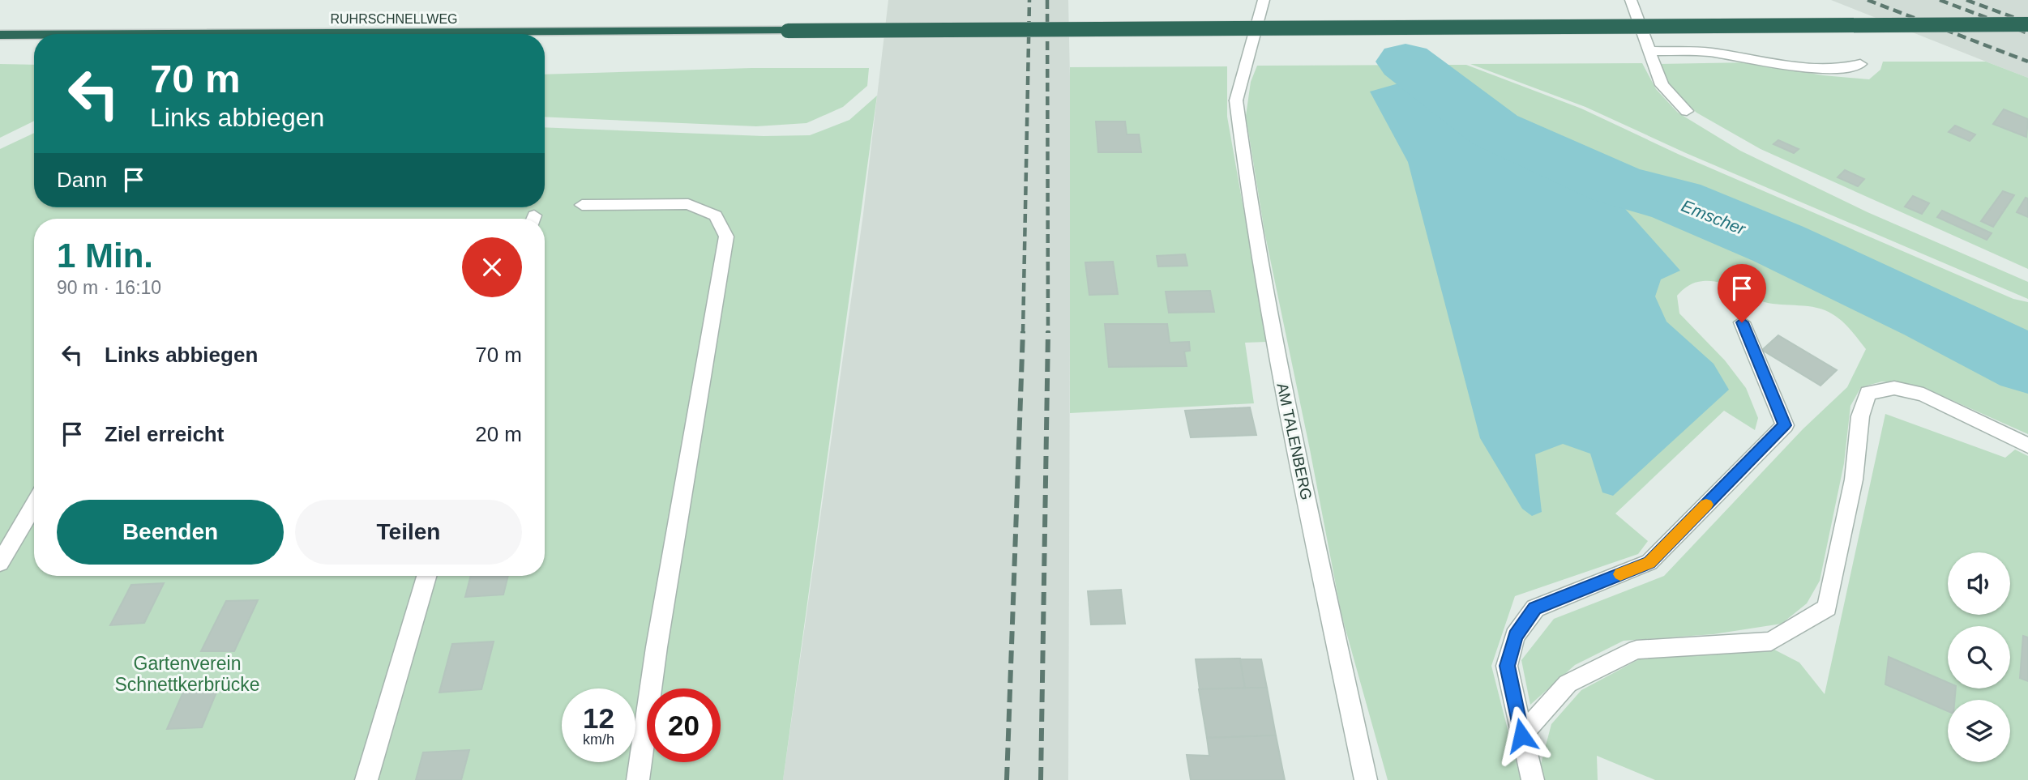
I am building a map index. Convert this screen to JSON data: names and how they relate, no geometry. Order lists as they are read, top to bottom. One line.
{"streets":{"highway":["RUHRSCHNELLWEG"],"street":["AM TALENBERG"]},"water":["Emscher"],"parks":["Gartenverein Schnettkerbrücke"],"page":{"turn":["70 m","Links abbiegen"],"then":"Dann","heading":["1 Min.","90 m · 16:10"],"list":[{"name":"Links abbiegen","value":"70 m"},{"name":"Ziel erreicht","value":"20 m"}],"buttons":["Beenden","Teilen"],"speed":"12 km/h","limit":"20"}}
